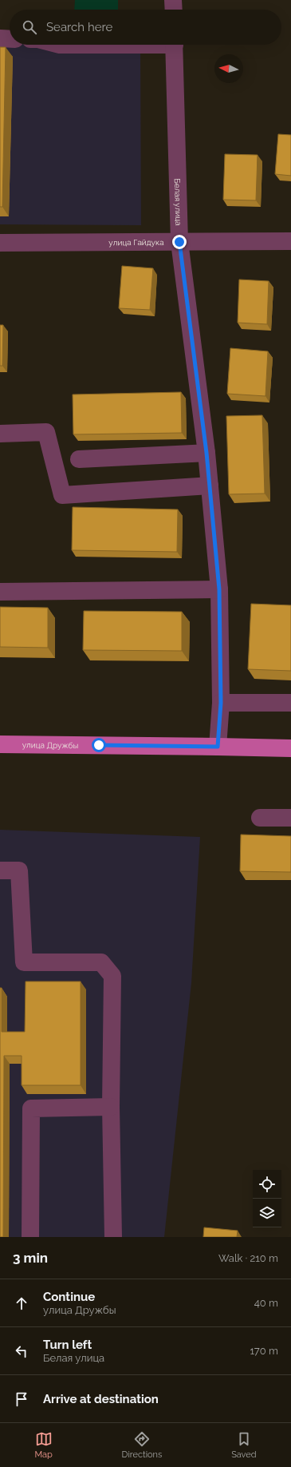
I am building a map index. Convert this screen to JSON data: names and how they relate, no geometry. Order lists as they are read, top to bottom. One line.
{"streets":{"main road":["улица Дружбы"],"street":["Белая улица","улица Гайдука"]},"crossings":[["Белая улица","улица Гайдука"],["Белая улица","улица Дружбы"]],"north":"left","page":{"search":"Search here","heading":["3 min","Walk · 210 m"],"list":[["Continue","улица Дружбы","40 m"],["Turn left","Белая улица","170 m"],"Arrive at destination"],"nav":["Map","Directions","Saved"]}}
